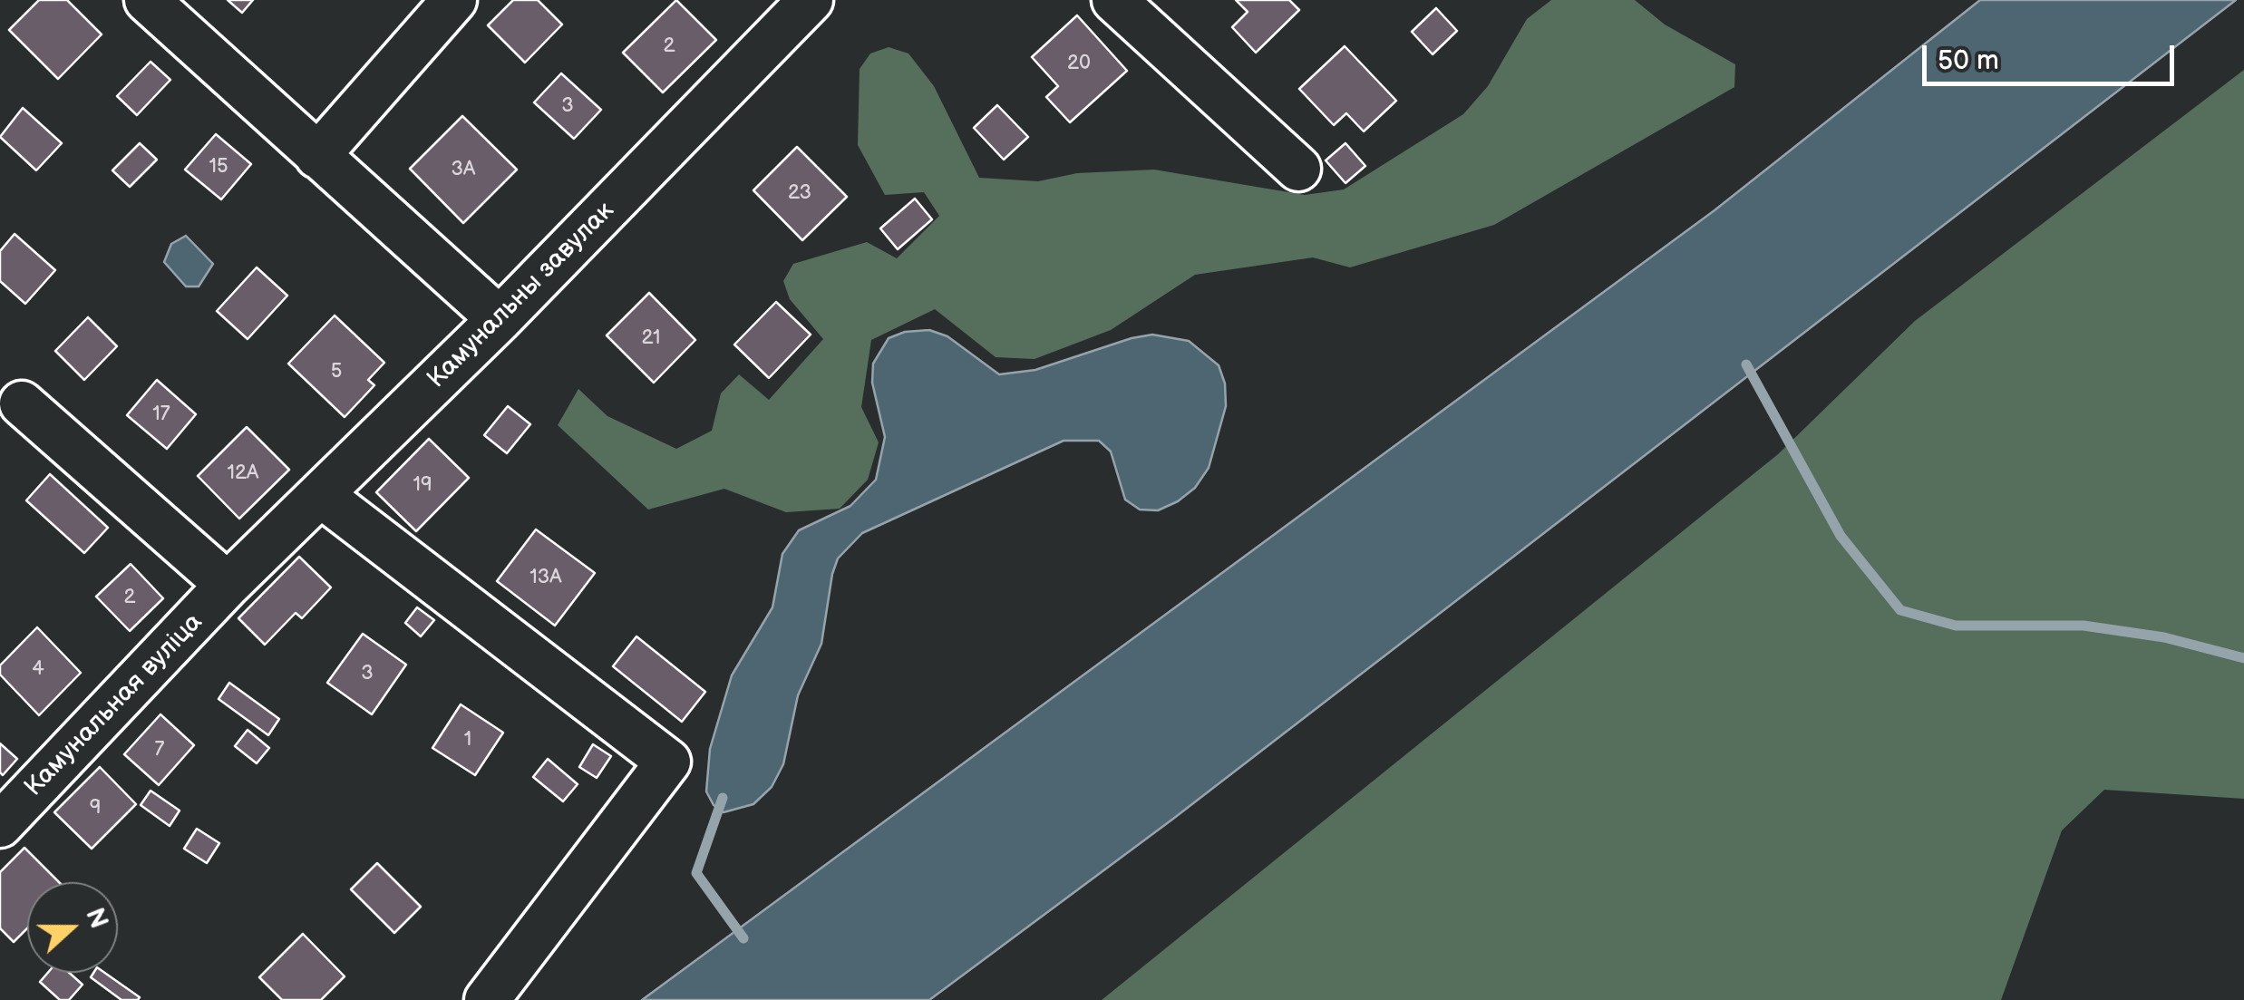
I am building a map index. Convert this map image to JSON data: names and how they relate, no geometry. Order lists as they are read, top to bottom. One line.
{"streets":{"street":["Камунальны завулак","Камунальная вуліца"]},"crossings":[["Камунальны завулак","Камунальная вуліца"]],"house_numbers":["2","20","3","15","3А","23","21","5","17","12А","19","13А","2","4","3","1","7","9"],"scale_bar":"50 m","north":"right"}
